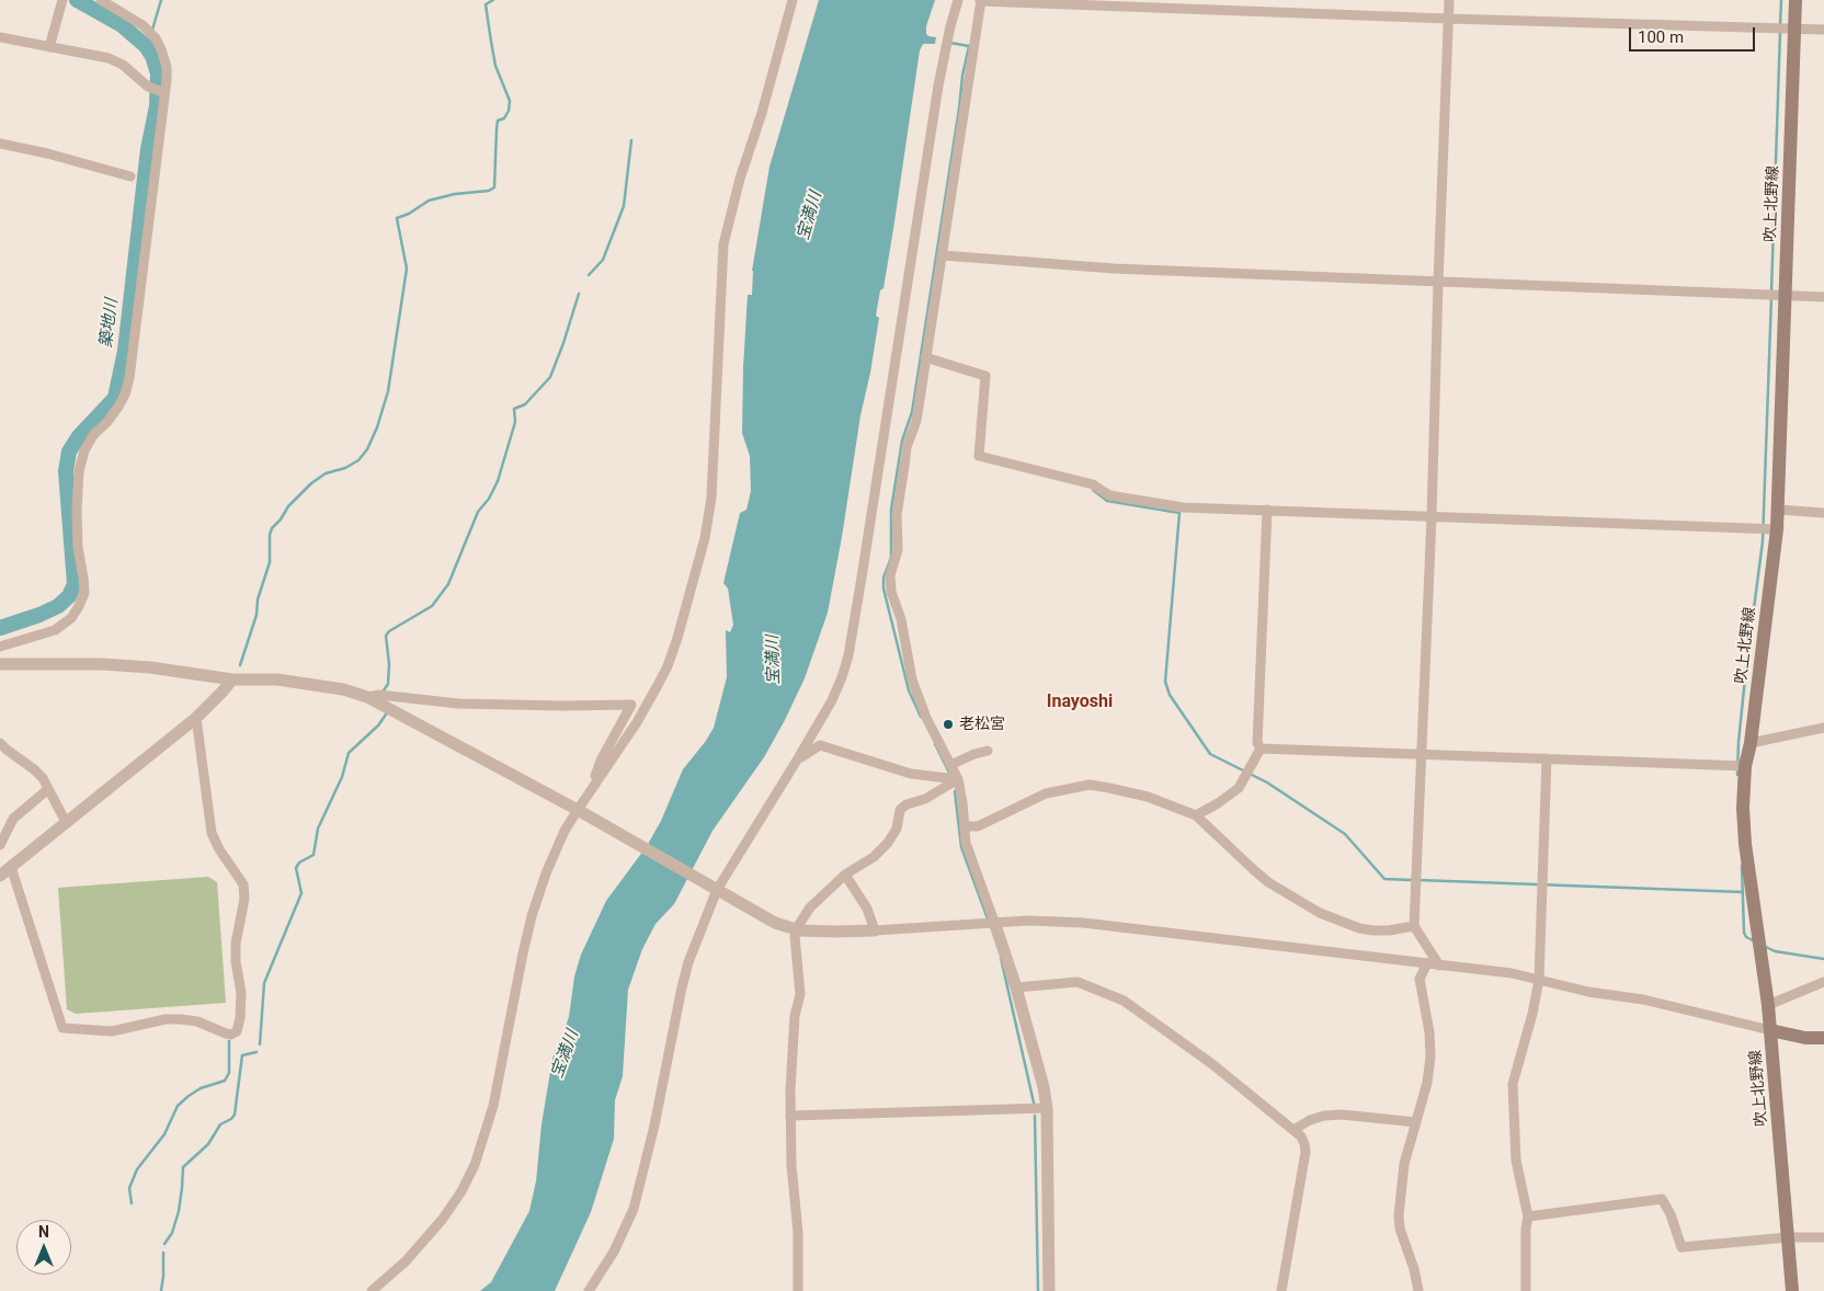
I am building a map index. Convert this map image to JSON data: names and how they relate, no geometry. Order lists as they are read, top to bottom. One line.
{"streets":{"main road":["吹上北野線"]},"districts":["Inayoshi"],"water":["宝満川","築地川"],"places":["老松宮"],"scale_bar":"100 m","north":"top"}
